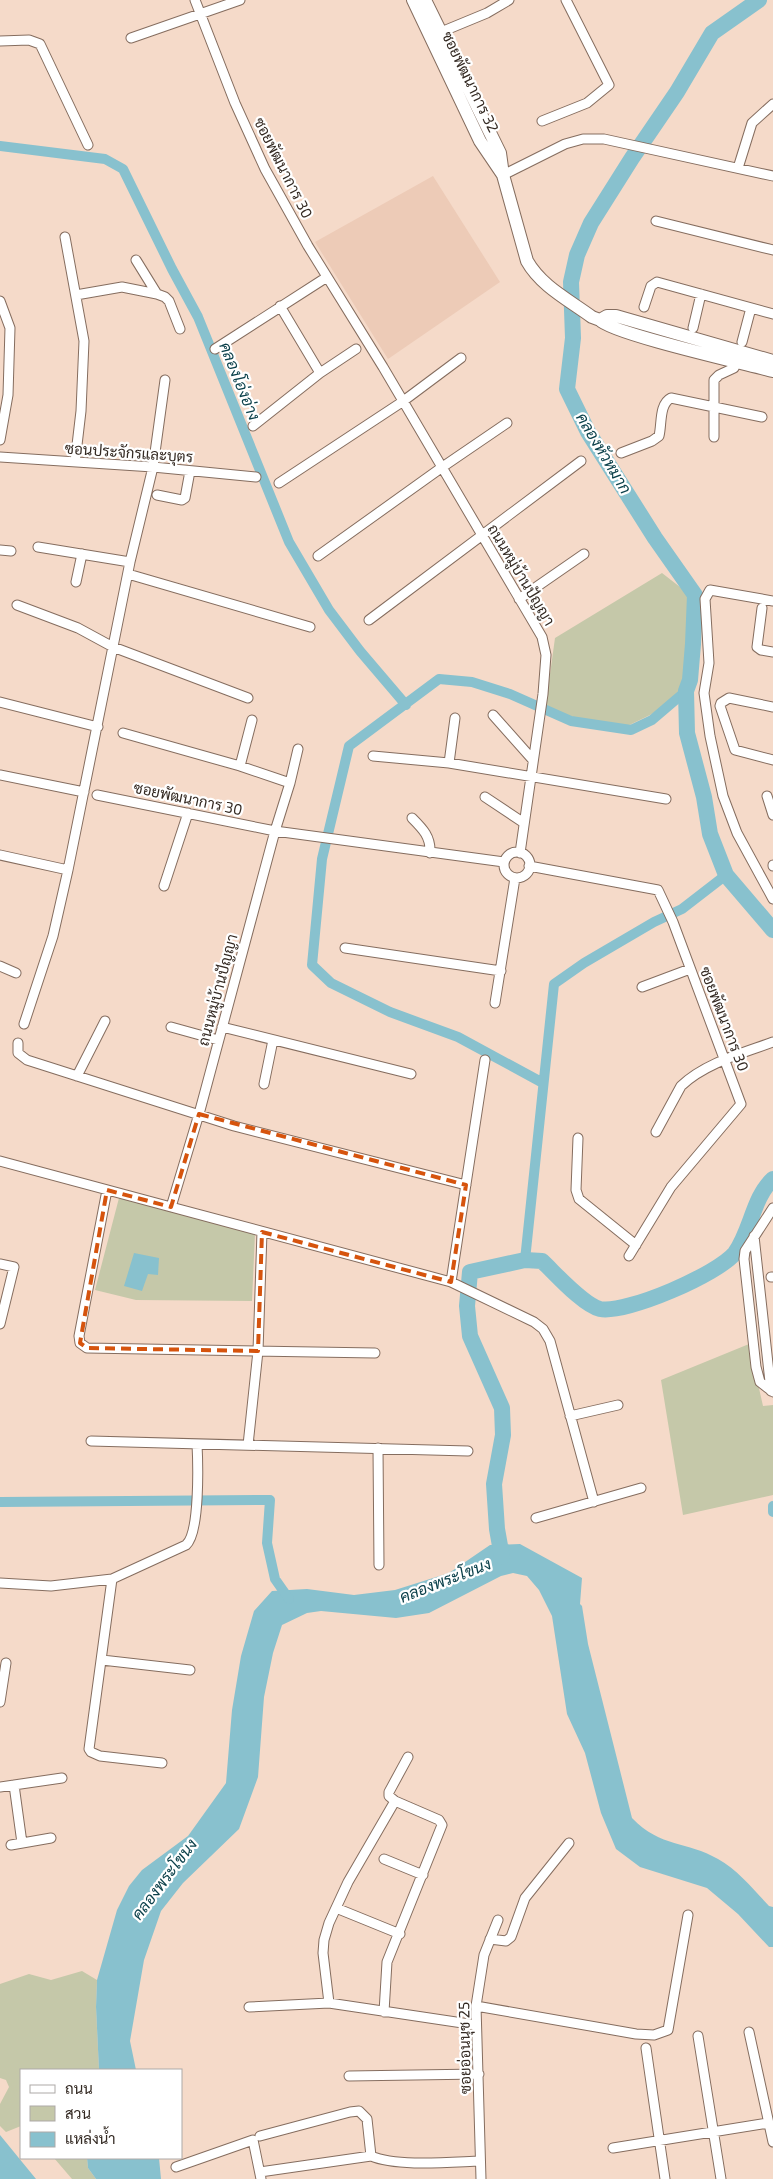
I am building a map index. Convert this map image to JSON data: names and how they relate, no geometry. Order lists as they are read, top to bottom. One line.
{"streets":{"street":["ซอยพัฒนาการ 32","ซอยพัฒนาการ 30","ซอนประจักรและบุตร","ถนนหมู่บ้านปัญญา","ซอยอ่อนนุช 25"]},"crossings":[["ซอยพัฒนาการ 30","ถนนหมู่บ้านปัญญา"]],"water":["คลองโอ่งอ่าง","คลองหัวหมาก","คลองพระโขนง"],"legend":["ถนน","สวน","แหล่งน้ำ"]}
